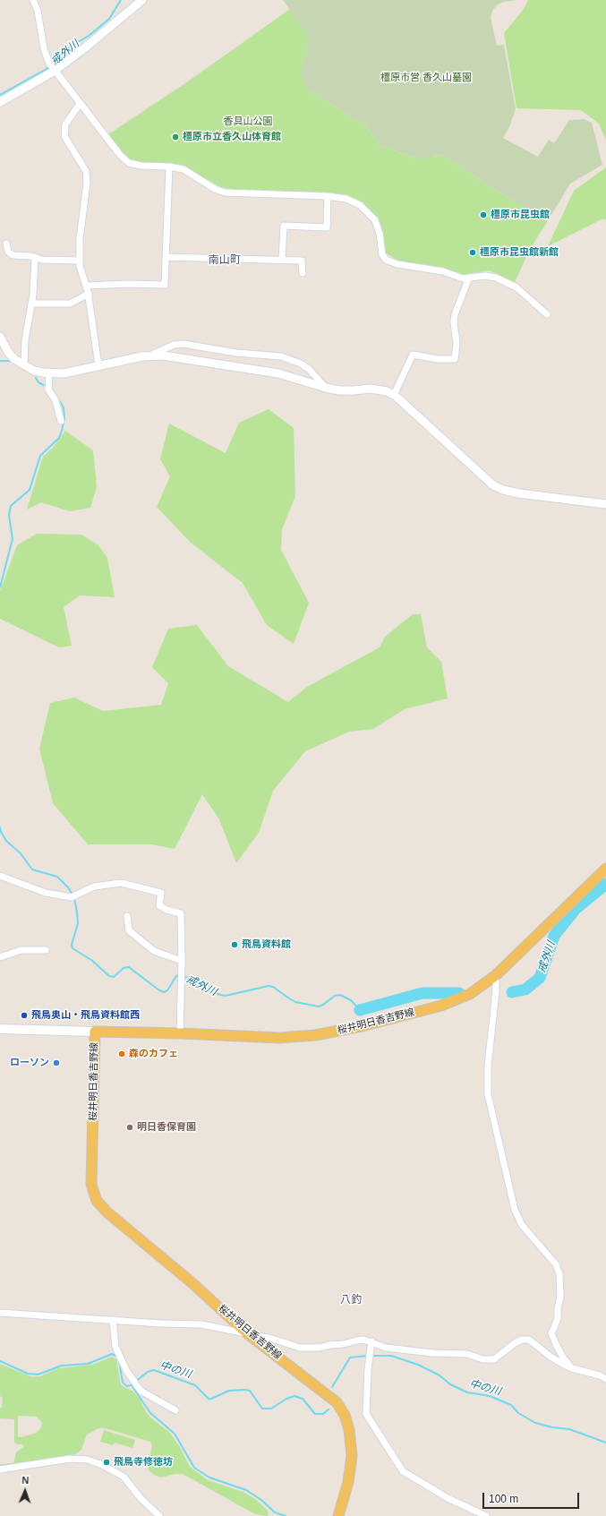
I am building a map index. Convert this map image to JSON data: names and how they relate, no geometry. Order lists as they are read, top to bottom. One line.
{"streets":{"main road":["桜井明日香吉野線"]},"districts":["南山町","八釣"],"water":["戒外川","中の川"],"parks":["橿原市営 香久山墓園","香具山公園"],"places":["橿原市立香久山体育館","橿原市昆虫館","橿原市昆虫館新館","飛鳥資料館","飛鳥奥山・飛鳥資料館西","森のカフェ","ローソン","明日香保育園","飛鳥寺修徳坊"],"scale_bar":"100 m","north":"top"}
